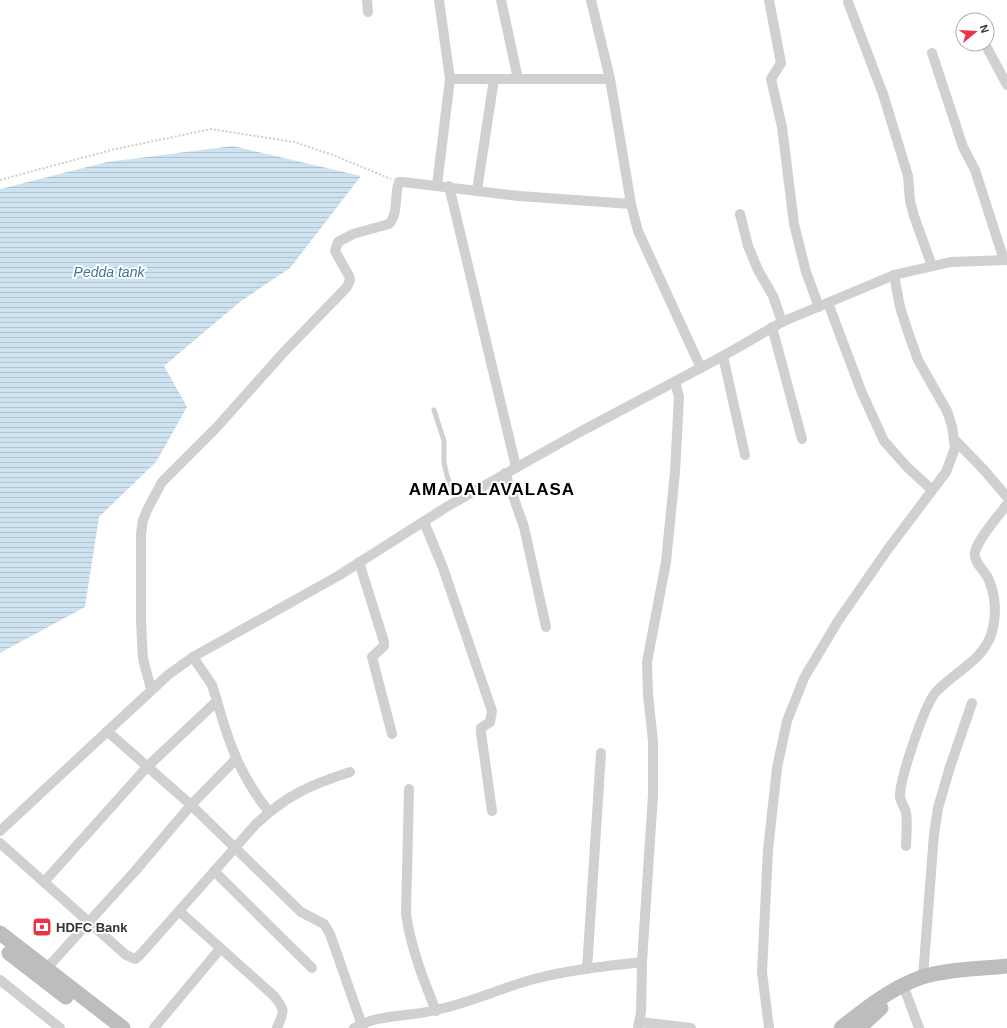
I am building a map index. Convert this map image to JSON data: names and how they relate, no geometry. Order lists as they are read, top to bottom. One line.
{"districts":["AMADALAVALASA"],"water":["Pedda tank"],"places":{"bank":["HDFC Bank"]},"north":"right"}
